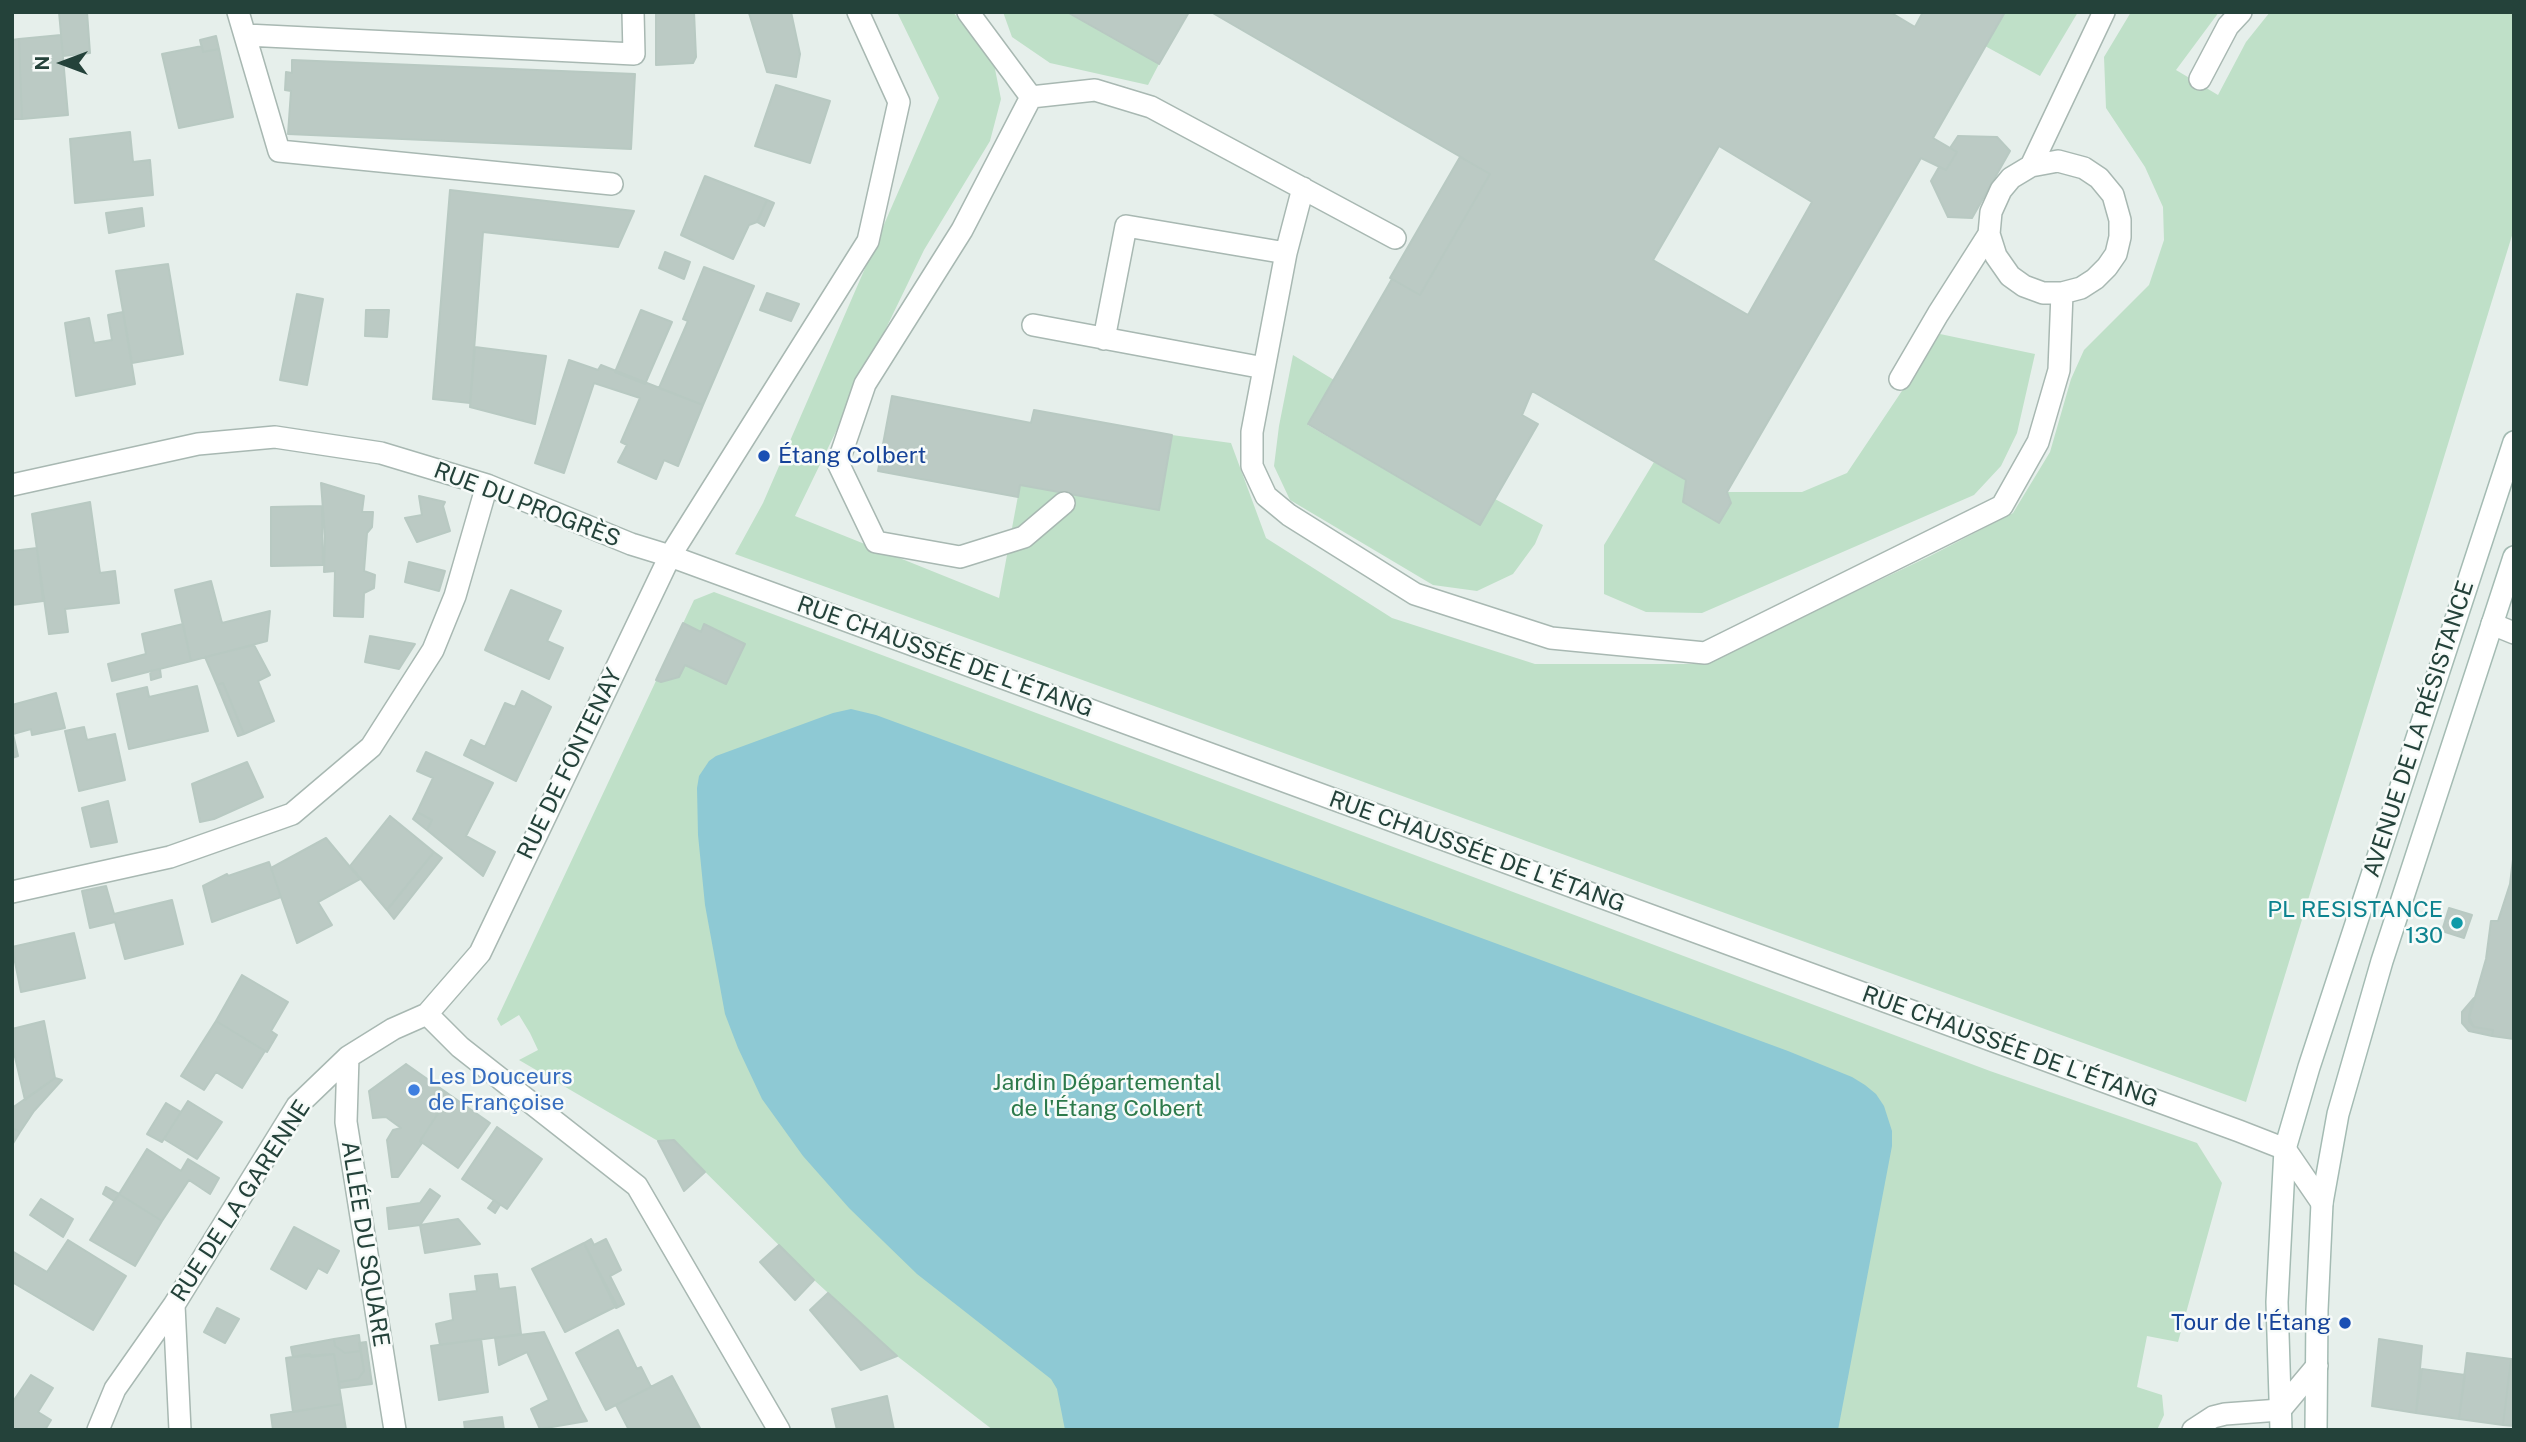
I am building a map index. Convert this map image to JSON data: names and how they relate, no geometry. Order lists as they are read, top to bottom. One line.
{"streets":{"street":["RUE DU PROGRÈS","RUE CHAUSSÉE DE L'ÉTANG","AVENUE DE LA RÉSISTANCE","RUE DE FONTENAY","RUE DE LA GARENNE","ALLÉE DU SQUARE"]},"crossings":[["RUE DU PROGRÈS","RUE CHAUSSÉE DE L'ÉTANG"],["RUE DU PROGRÈS","RUE DE FONTENAY"],["RUE CHAUSSÉE DE L'ÉTANG","AVENUE DE LA RÉSISTANCE"],["RUE CHAUSSÉE DE L'ÉTANG","RUE DE FONTENAY"],["RUE DE FONTENAY","RUE DE LA GARENNE"],["RUE DE LA GARENNE","ALLÉE DU SQUARE"]],"parks":["Jardin Départemental de l'Étang Colbert"],"places":["Étang Colbert","PL RESISTANCE 130","Les Douceurs de Françoise","Tour de l'Étang"],"north":"left"}
